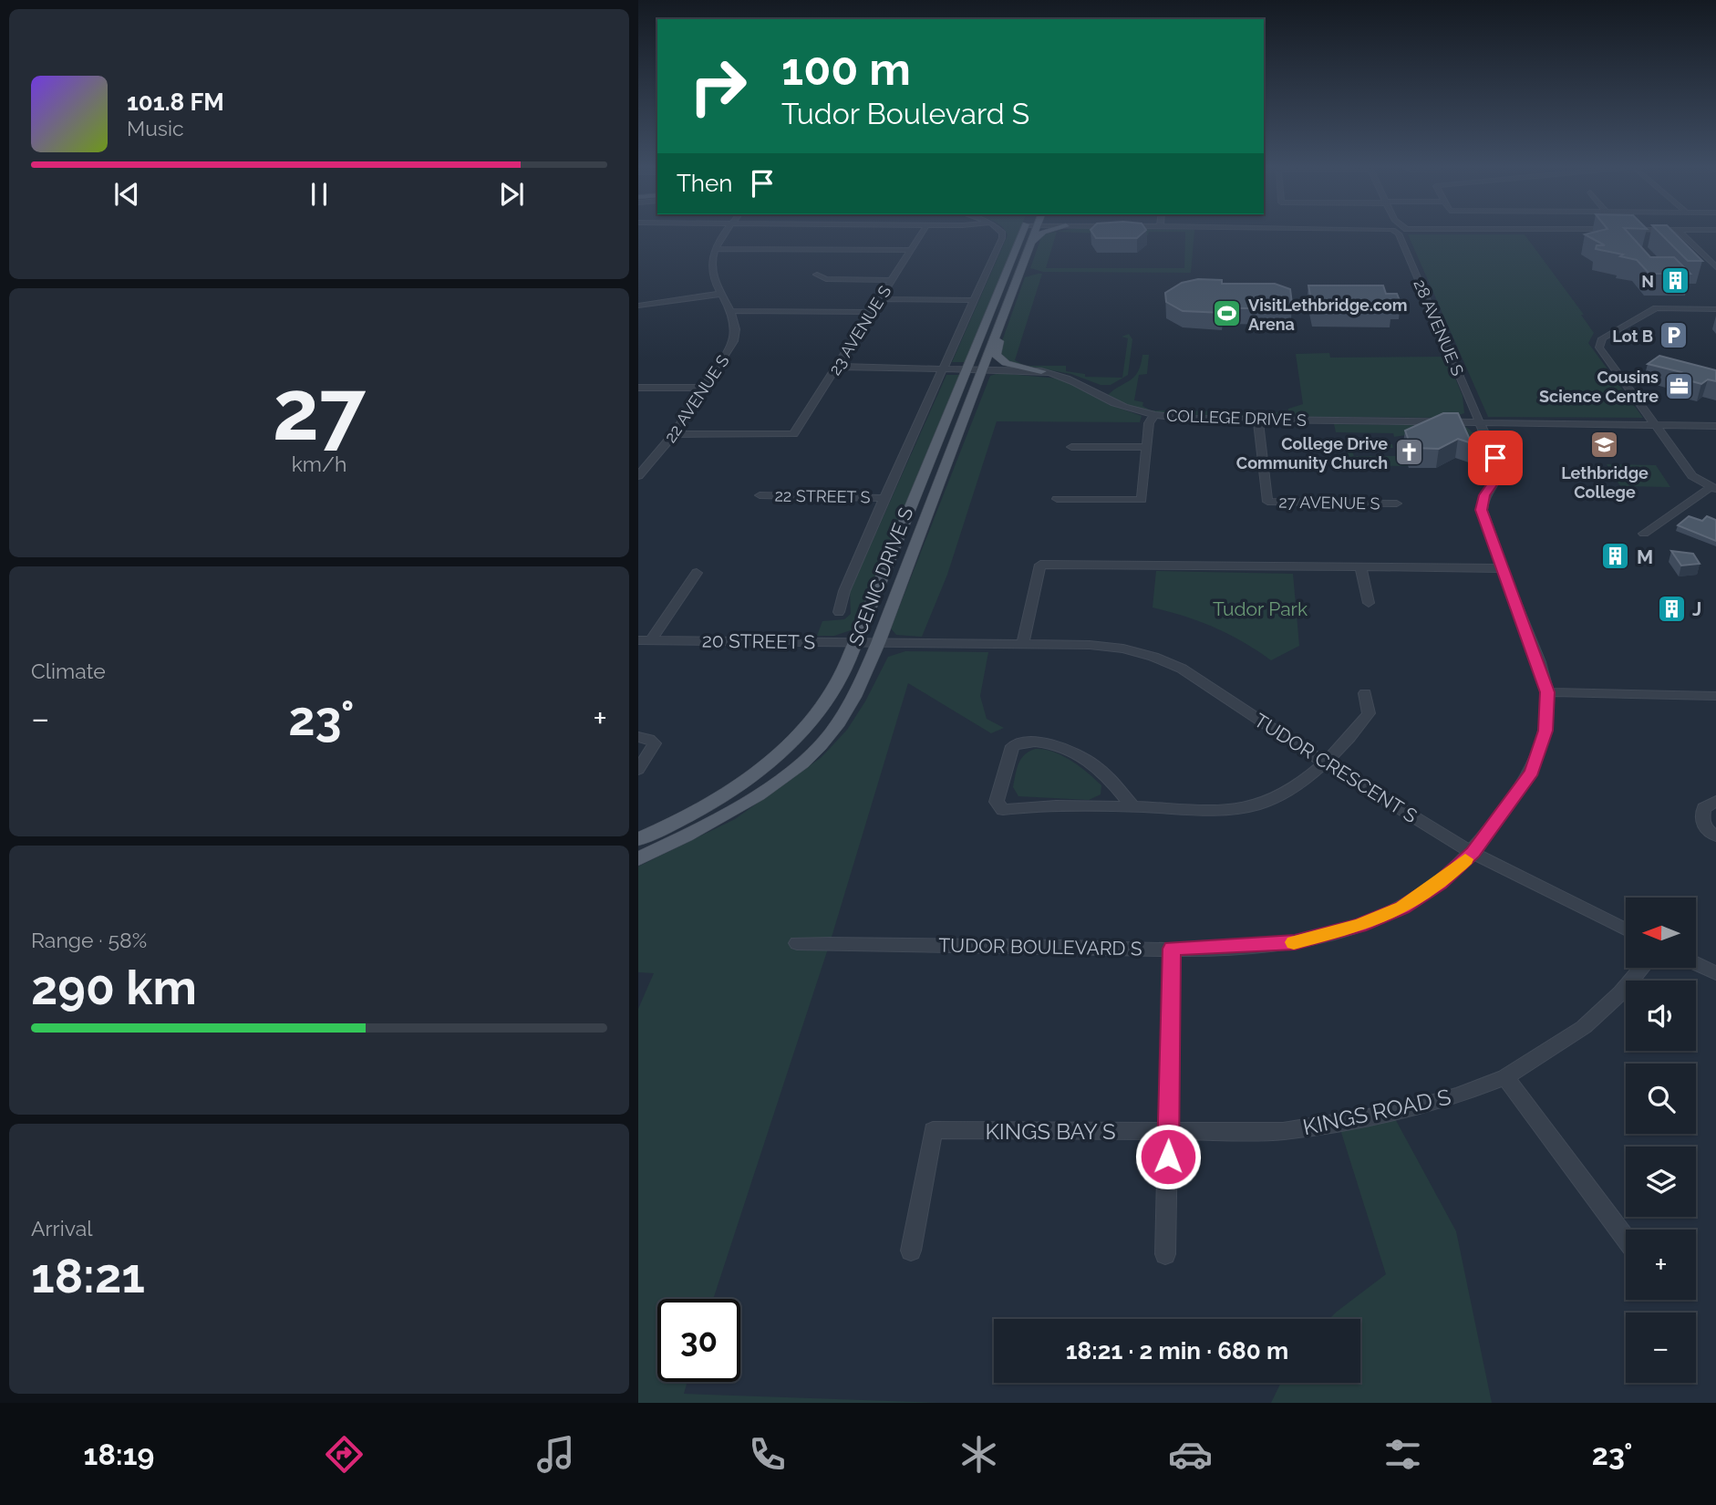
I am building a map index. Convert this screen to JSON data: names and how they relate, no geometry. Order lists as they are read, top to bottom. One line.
{"streets":{"main road":["SCENIC DRIVE S"],"street":["28 AVENUE S","23 AVENUE S","22 AVENUE S","COLLEGE DRIVE S","22 STREET S","27 AVENUE S","20 STREET S","TUDOR CRESCENT S","TUDOR BOULEVARD S","KINGS ROAD S","KINGS BAY S"]},"crossings":[["28 AVENUE S","COLLEGE DRIVE S"],["28 AVENUE S","TUDOR BOULEVARD S"],["23 AVENUE S","22 AVENUE S"],["23 AVENUE S","COLLEGE DRIVE S"],["COLLEGE DRIVE S","27 AVENUE S"],["COLLEGE DRIVE S","SCENIC DRIVE S"],["COLLEGE DRIVE S","TUDOR BOULEVARD S"],["22 STREET S","SCENIC DRIVE S"],["SCENIC DRIVE S","20 STREET S"],["SCENIC DRIVE S","TUDOR CRESCENT S"],["20 STREET S","TUDOR CRESCENT S"],["TUDOR CRESCENT S","TUDOR BOULEVARD S"],["KINGS ROAD S","KINGS BAY S"]],"parks":["Tudor Park"],"places":{"building":["N","M","J"],"sports":["VisitLethbridge.com Arena"],"parking":["Lot B"],"office":["Cousins Science Centre"],"school or university":["Lethbridge College"],"church":["College Drive Community Church"]},"north":"left","page":{"turn":["100 m","Tudor Boulevard S"],"song":["101.8 FM","Music"],"then":"Then","tile":[["27","km/h"],"Climate",["Range · 58%","290 km"],["Arrival","18:21"]],"heat":["−","23°","+"],"map_buttons":["+","−"],"limit":"30","trip":"18:21 · 2 min · 680 m","tabs":["18:19","23°"]}}
